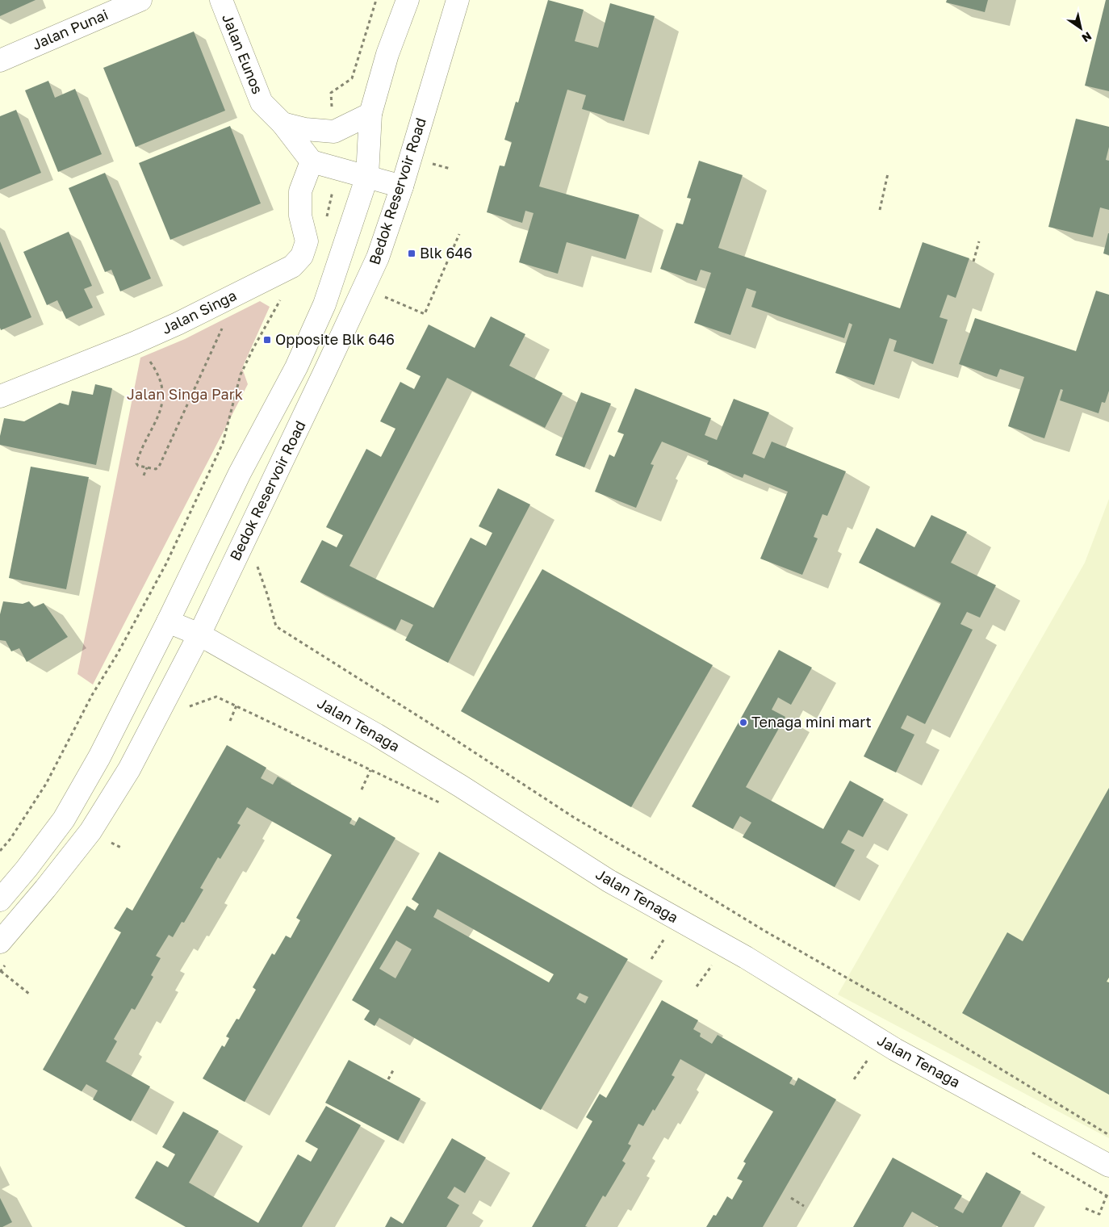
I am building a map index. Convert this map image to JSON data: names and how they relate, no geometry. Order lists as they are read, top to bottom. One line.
{"streets":{"street":["Jalan Punai","Jalan Eunos","Bedok Reservoir Road","Jalan Singa","Jalan Tenaga"]},"crossings":[["Jalan Eunos","Jalan Singa"],["Bedok Reservoir Road","Jalan Tenaga"]],"parks":["Jalan Singa Park"],"places":{"transit":["Blk 646","Opposite Blk 646"],"other":["Tenaga mini mart"]},"north":"bottom right"}
